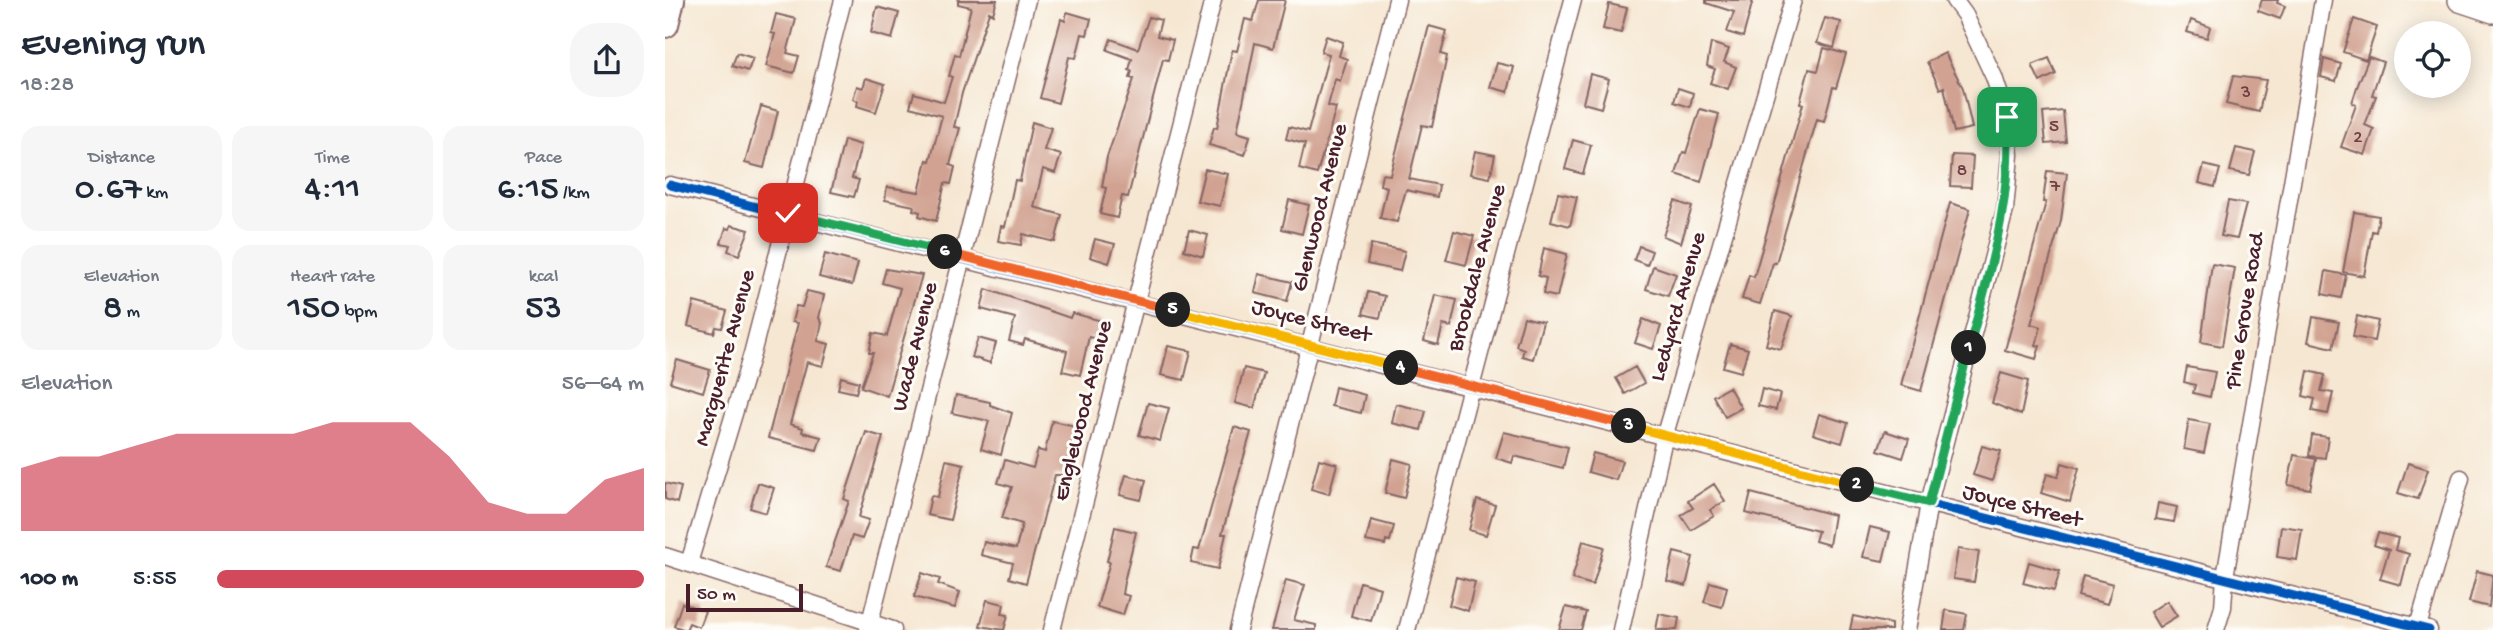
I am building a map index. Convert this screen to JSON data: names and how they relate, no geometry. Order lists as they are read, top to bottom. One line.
{"streets":{"street":["Glenwood Avenue","Brookdale Avenue","Ledyard Avenue","Pine Grove Road","Joyce Street","Wade Avenue","Marguerite Avenue","Englewood Avenue"]},"crossings":[["Glenwood Avenue","Joyce Street"],["Brookdale Avenue","Joyce Street"],["Ledyard Avenue","Joyce Street"],["Pine Grove Road","Joyce Street"],["Joyce Street","Wade Avenue"],["Joyce Street","Marguerite Avenue"],["Joyce Street","Englewood Avenue"]],"house_numbers":["3","5","2","8","7"],"scale_bar":"50 m","page":{"heading":["Evening run","18:28"],"stats":[["Distance","0.67 km"],["Time","4:11"],["Pace","6:15 /km"],["Elevation","8 m"],["Heart rate","150 bpm"],["kcal","53"]],"pins":["6","5","1","4","3","2"],"chart":["Elevation","56–64 m"],"list":[{"name":"100 m","note":"5:55"}],"scale":"50 m"}}
